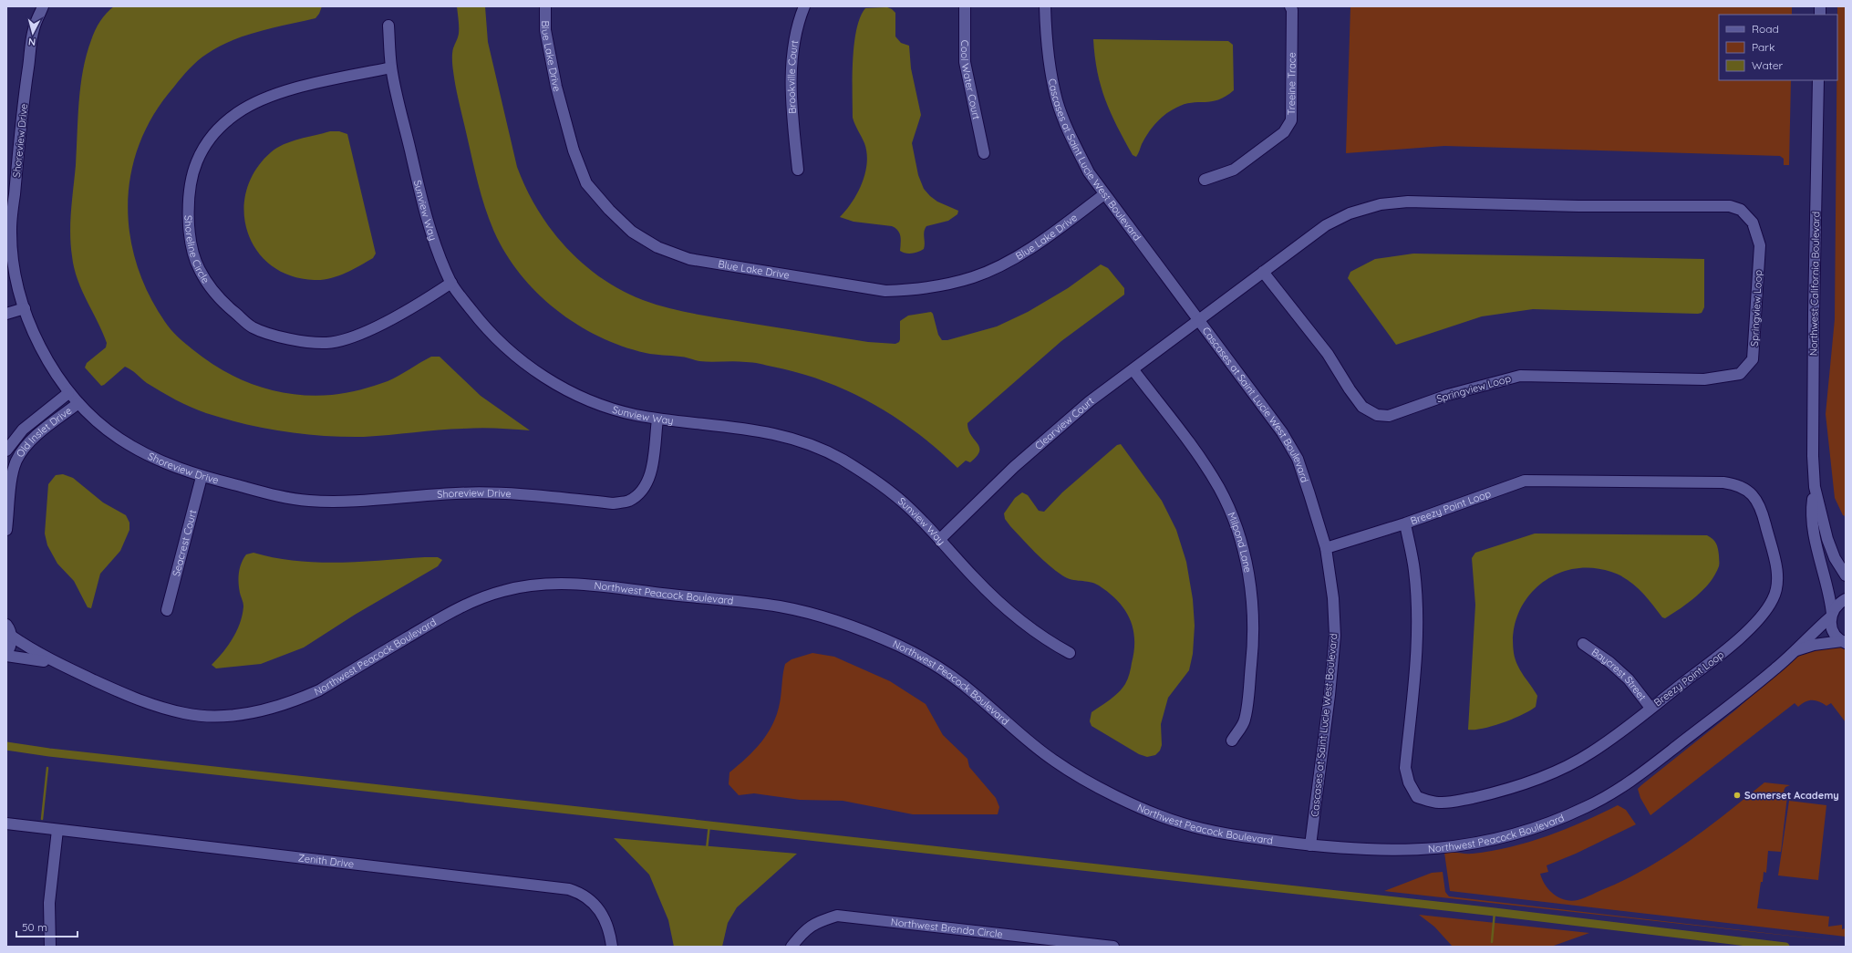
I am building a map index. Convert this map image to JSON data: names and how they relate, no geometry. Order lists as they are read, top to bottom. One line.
{"streets":{"street":["Blue Lake Drive","Brookville Court","Cool Water Court","Treeine Trace","Shoreview Drive","Cascases at Saint Lucie West Boulevard","Sunview Way","Shoreline Circle","Northwest California Boulevard","Springview Loop","Clearview Court","Old Inslet Drive","Breezy Point Loop","Milpond Lane","Seacrest Court","Northwest Peacock Boulevard","Baycrest Street","Zenith Drive","Northwest Brenda Circle"]},"crossings":[["Blue Lake Drive","Cascases at Saint Lucie West Boulevard"],["Shoreview Drive","Sunview Way"],["Shoreview Drive","Old Inslet Drive"],["Shoreview Drive","Seacrest Court"],["Cascases at Saint Lucie West Boulevard","Springview Loop"],["Cascases at Saint Lucie West Boulevard","Clearview Court"],["Cascases at Saint Lucie West Boulevard","Breezy Point Loop"],["Cascases at Saint Lucie West Boulevard","Northwest Peacock Boulevard"],["Sunview Way","Shoreline Circle"],["Sunview Way","Clearview Court"],["Northwest California Boulevard","Northwest Peacock Boulevard"],["Springview Loop","Clearview Court"],["Clearview Court","Milpond Lane"],["Breezy Point Loop","Baycrest Street"]],"places":["Somerset Academy"],"legend":["Road","Park","Water"],"scale_bar":"50 m","north":"bottom"}
